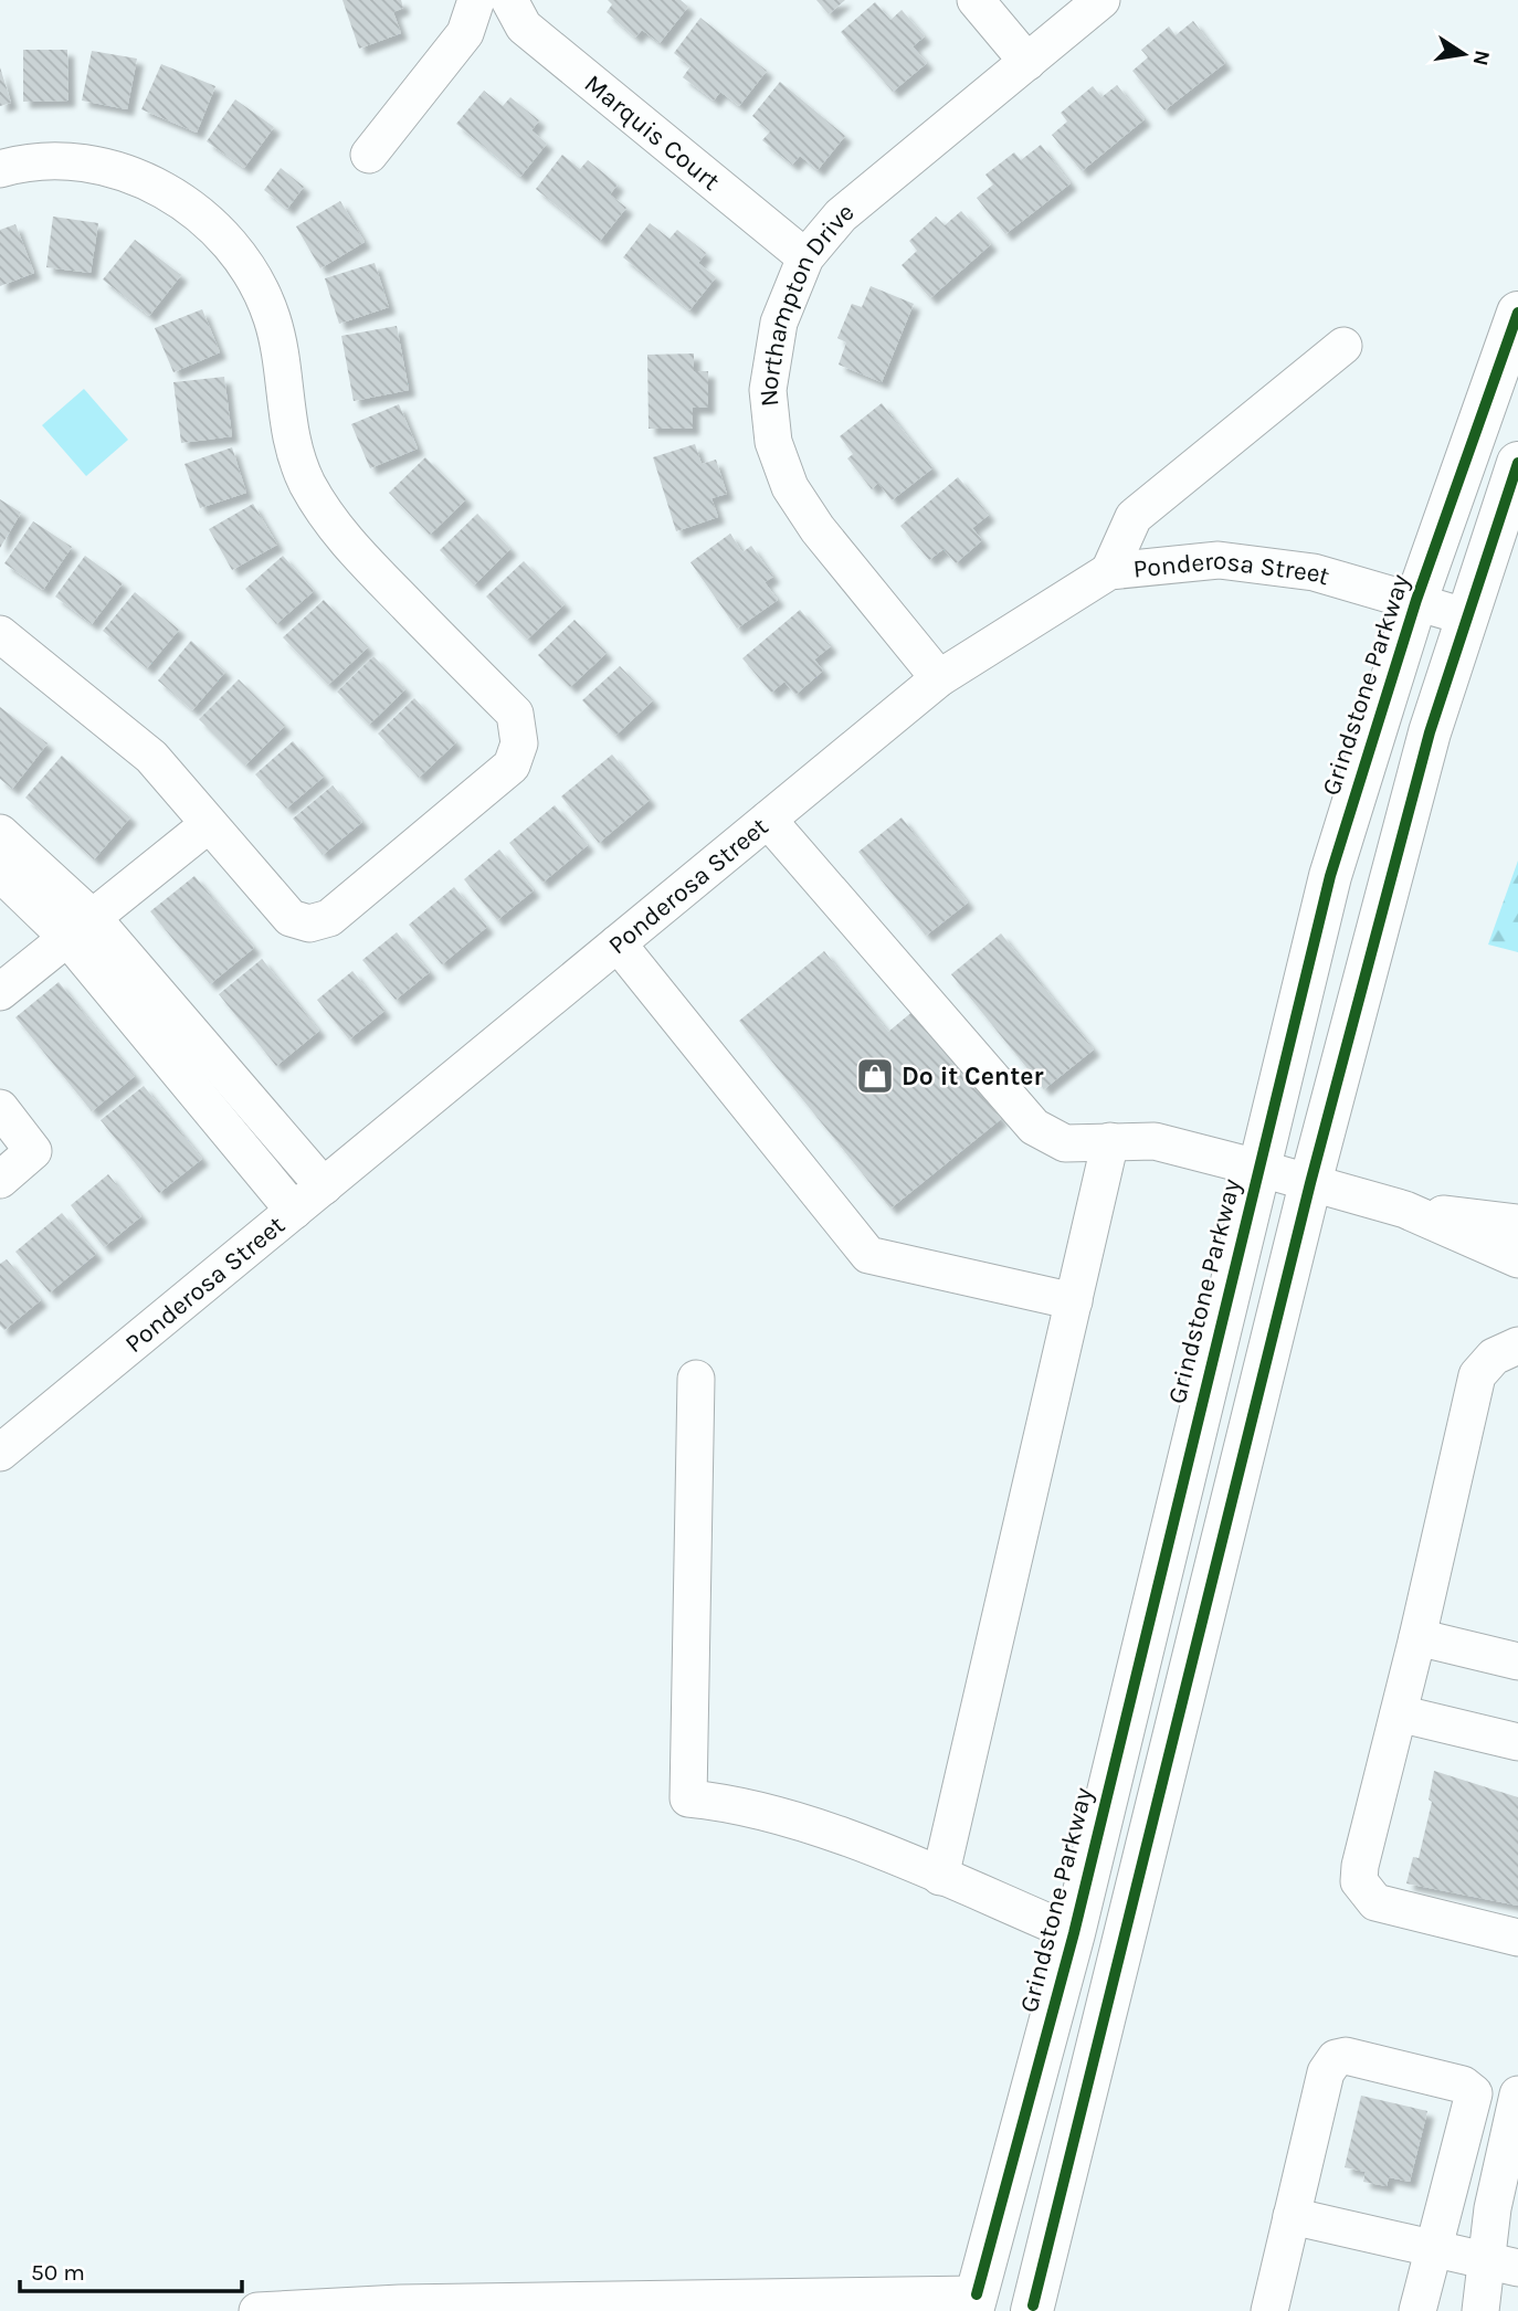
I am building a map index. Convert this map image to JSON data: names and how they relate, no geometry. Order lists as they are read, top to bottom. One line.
{"streets":{"main road":["Grindstone Parkway"],"street":["Marquis Court","Northampton Drive","Ponderosa Street"]},"crossings":[["Marquis Court","Northampton Drive"],["Northampton Drive","Ponderosa Street"],["Ponderosa Street","Grindstone Parkway"]],"places":{"shop":["Do it Center"]},"scale_bar":"50 m","north":"right"}
